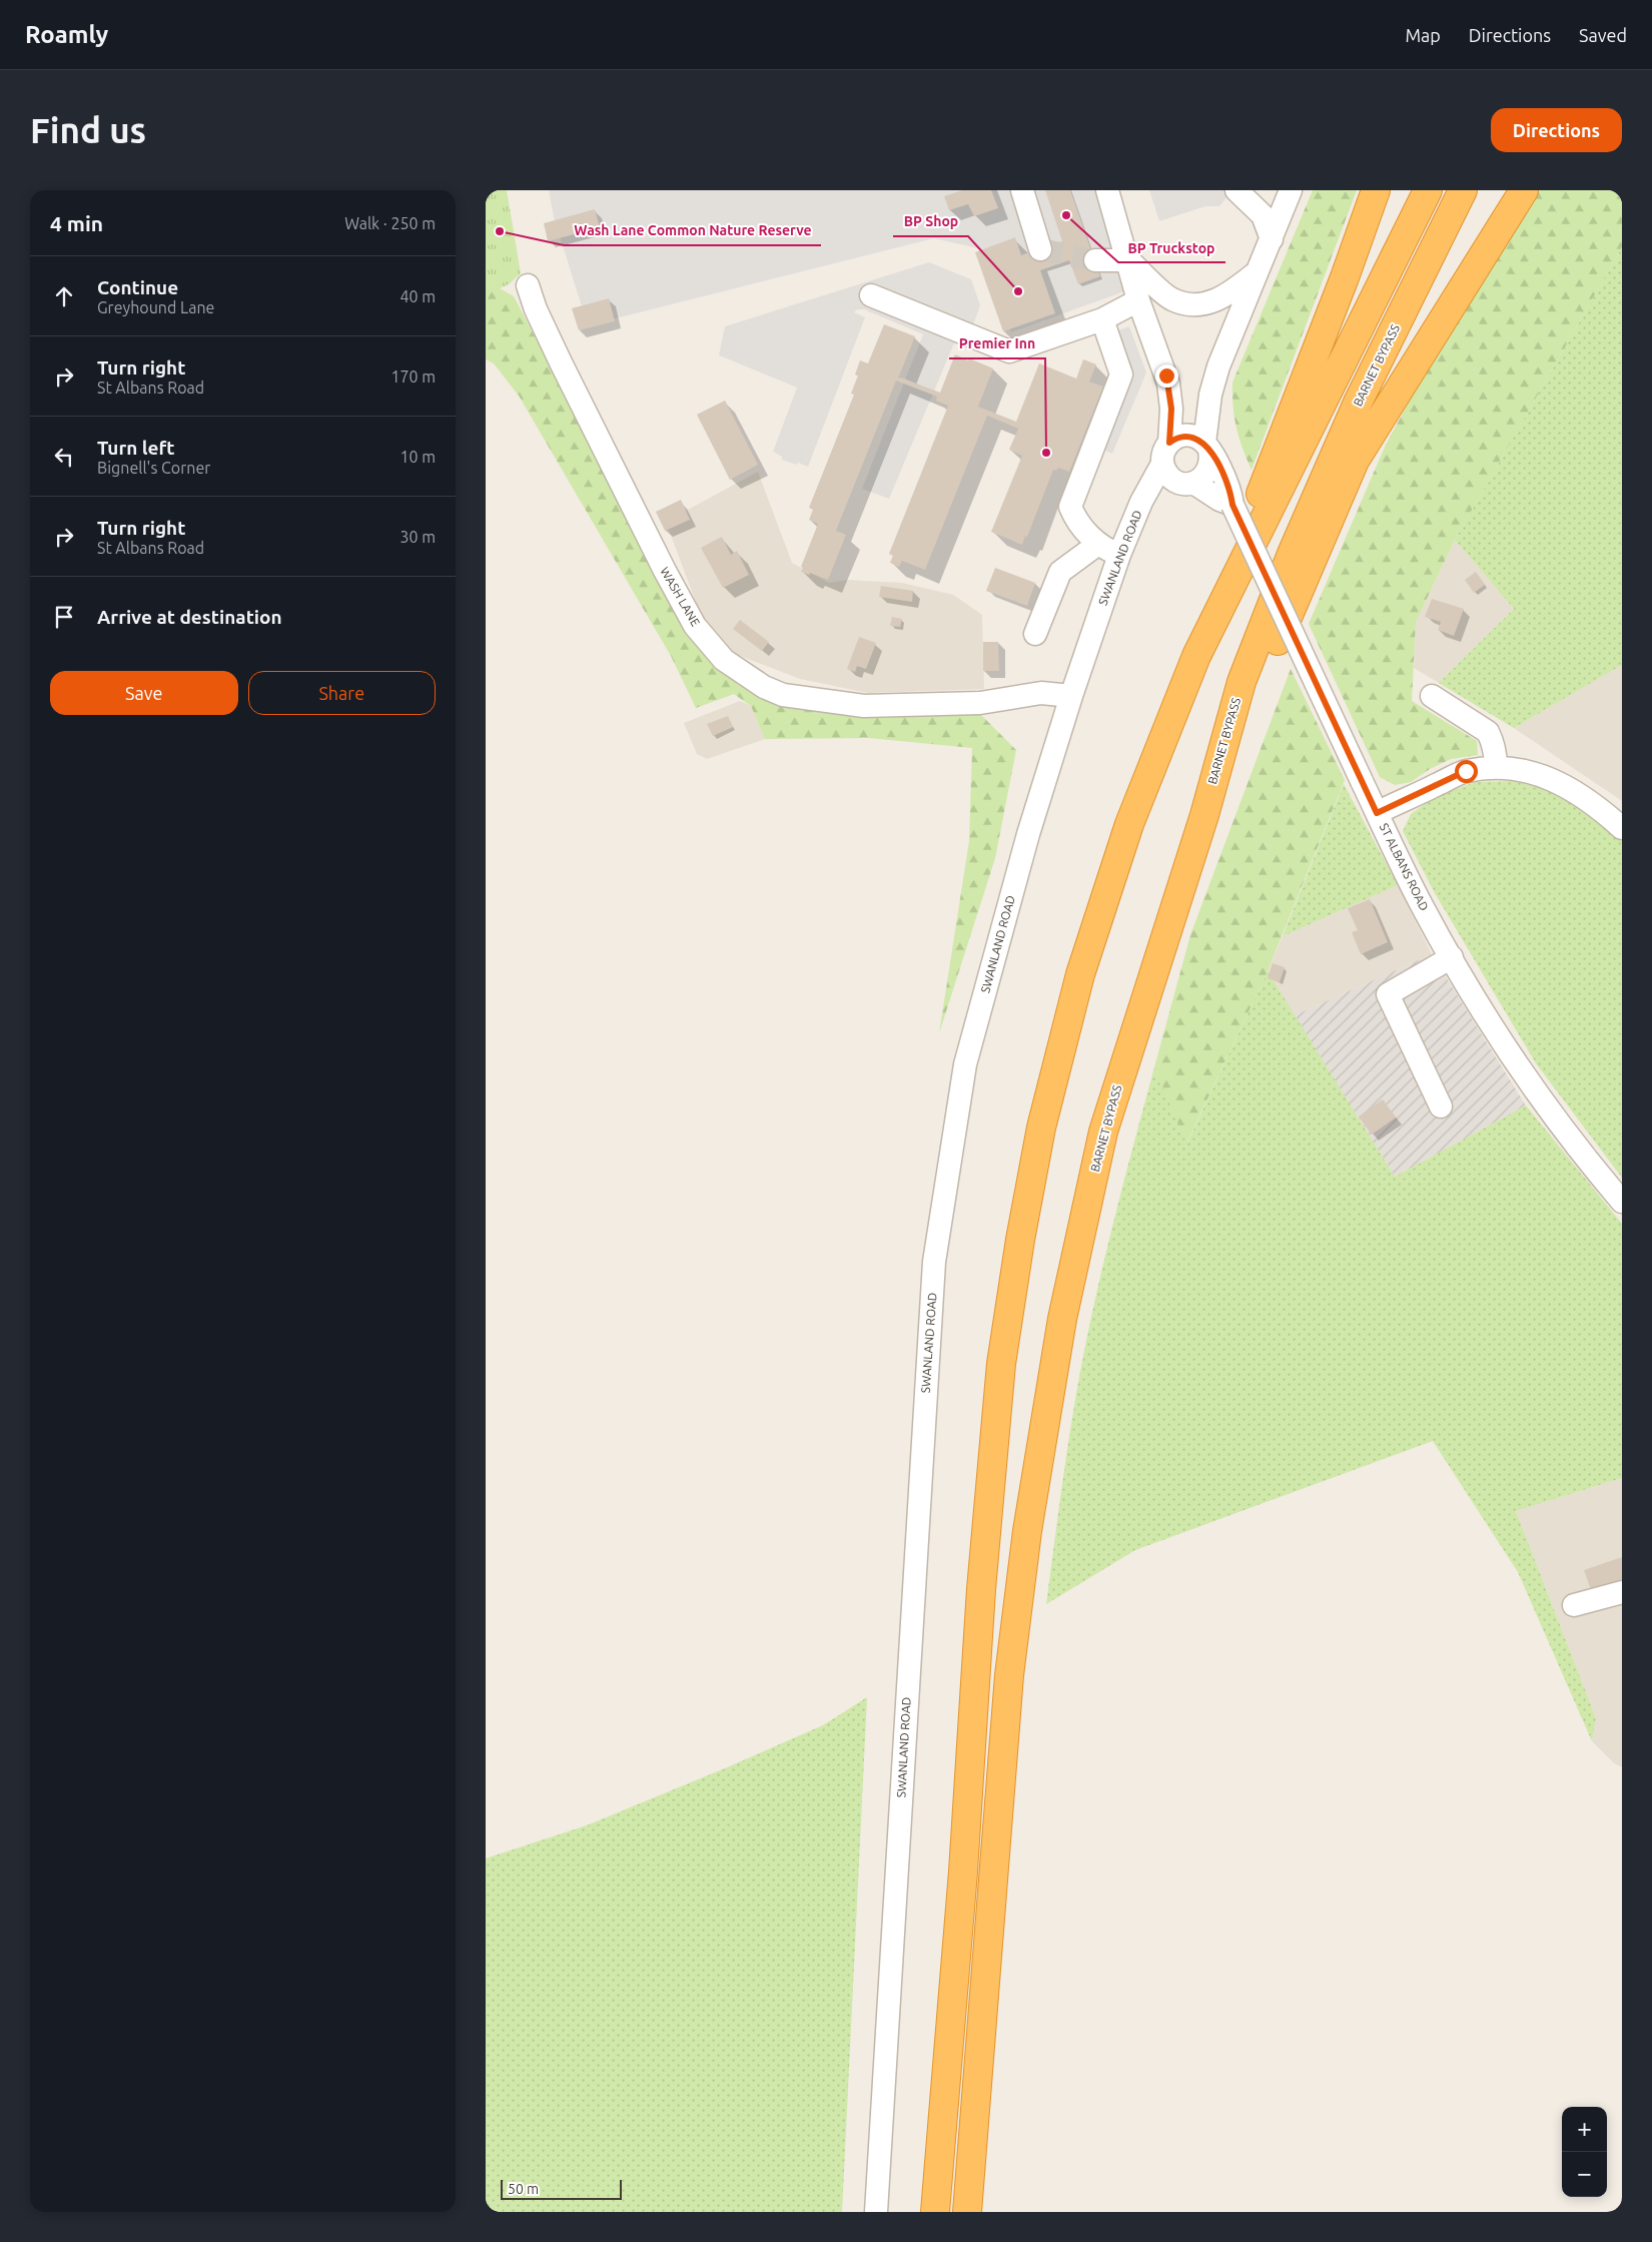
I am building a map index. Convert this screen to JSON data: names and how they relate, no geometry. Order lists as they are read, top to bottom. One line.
{"streets":{"highway":["BARNET BYPASS"],"street":["SWANLAND ROAD","WASH LANE","ST ALBANS ROAD"]},"crossings":[["SWANLAND ROAD","WASH LANE"]],"places":["BP Truckstop","Wash Lane Common Nature Reserve","BP Shop","Premier Inn"],"scale_bar":"50 m","page":{"header":"Roamly","nav":["Map","Directions","Saved"],"buttons":["Directions",["Save","Share"]],"title":"Find us","heading":["4 min","Walk · 250 m"],"list":[["Continue","Greyhound Lane","40 m"],["Turn right","St Albans Road","170 m"],["Turn left","Bignell's Corner","10 m"],["Turn right","St Albans Road","30 m"],"Arrive at destination"],"map_buttons":["+","−"],"scale":"50 m"}}
